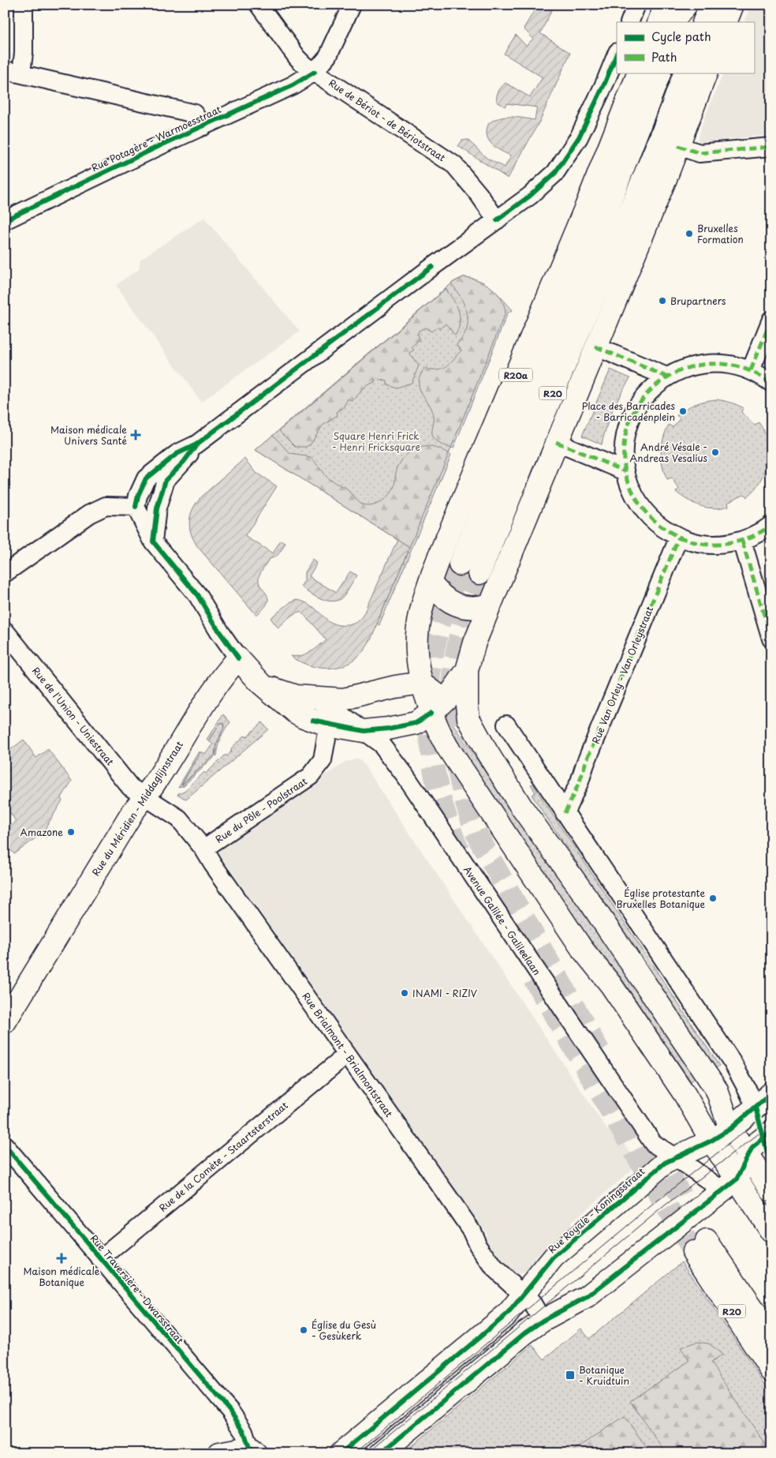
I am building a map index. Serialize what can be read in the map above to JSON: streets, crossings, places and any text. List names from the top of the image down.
{
  "streets": {
    "main road": [
      "R20a",
      "R20",
      "Rue du Méridien - Middaglijnstraat",
      "Rue Royale - Koningsstraat"
    ],
    "street": [
      "Rue de Bériot - de Bériotstraat",
      "Rue Potagère - Warmoesstraat",
      "Rue Van Orley - Van Orleystraat",
      "Rue de l'Union - Uniestraat",
      "Rue du Pôle - Poolstraat",
      "Avenue Galilée - Galileelaan",
      "Rue Brialmont - Brialmontstraat",
      "Rue de la Comète - Staartsterstraat",
      "Rue Traversière - Dwarsstraat"
    ]
  },
  "crossings": [
    ["Rue de Bériot - de Bériotstraat", "Rue Potagère - Warmoesstraat"],
    ["Rue de l'Union - Uniestraat", "Rue du Méridien - Middaglijnstraat"],
    ["Rue de l'Union - Uniestraat", "Rue Brialmont - Brialmontstraat"],
    ["Rue du Méridien - Middaglijnstraat", "Rue Brialmont - Brialmontstraat"],
    ["Rue du Pôle - Poolstraat", "Rue Brialmont - Brialmontstraat"],
    ["Avenue Galilée - Galileelaan", "Rue Royale - Koningsstraat"],
    ["Rue Brialmont - Brialmontstraat", "Rue de la Comète - Staartsterstraat"],
    ["Rue Brialmont - Brialmontstraat", "Rue Royale - Koningsstraat"],
    ["Rue de la Comète - Staartsterstraat", "Rue Traversière - Dwarsstraat"]
  ],
  "parks": ["Square Henri Frick - Henri Fricksquare"],
  "places": {
    "other": [
      "Bruxelles Formation",
      "Brupartners",
      "Place des Barricades - Barricadenplein",
      "André Vésale - Andreas Vesalius",
      "Amazone",
      "Église protestante Bruxelles Botanique",
      "INAMI - RIZIV",
      "Église du Gesù - Gesùkerk"
    ],
    "health": ["Maison médicale Univers Santé", "Maison médicale Botanique"],
    "transit": ["Botanique - Kruidtuin"]
  },
  "legend": ["Cycle path", "Path"]
}
